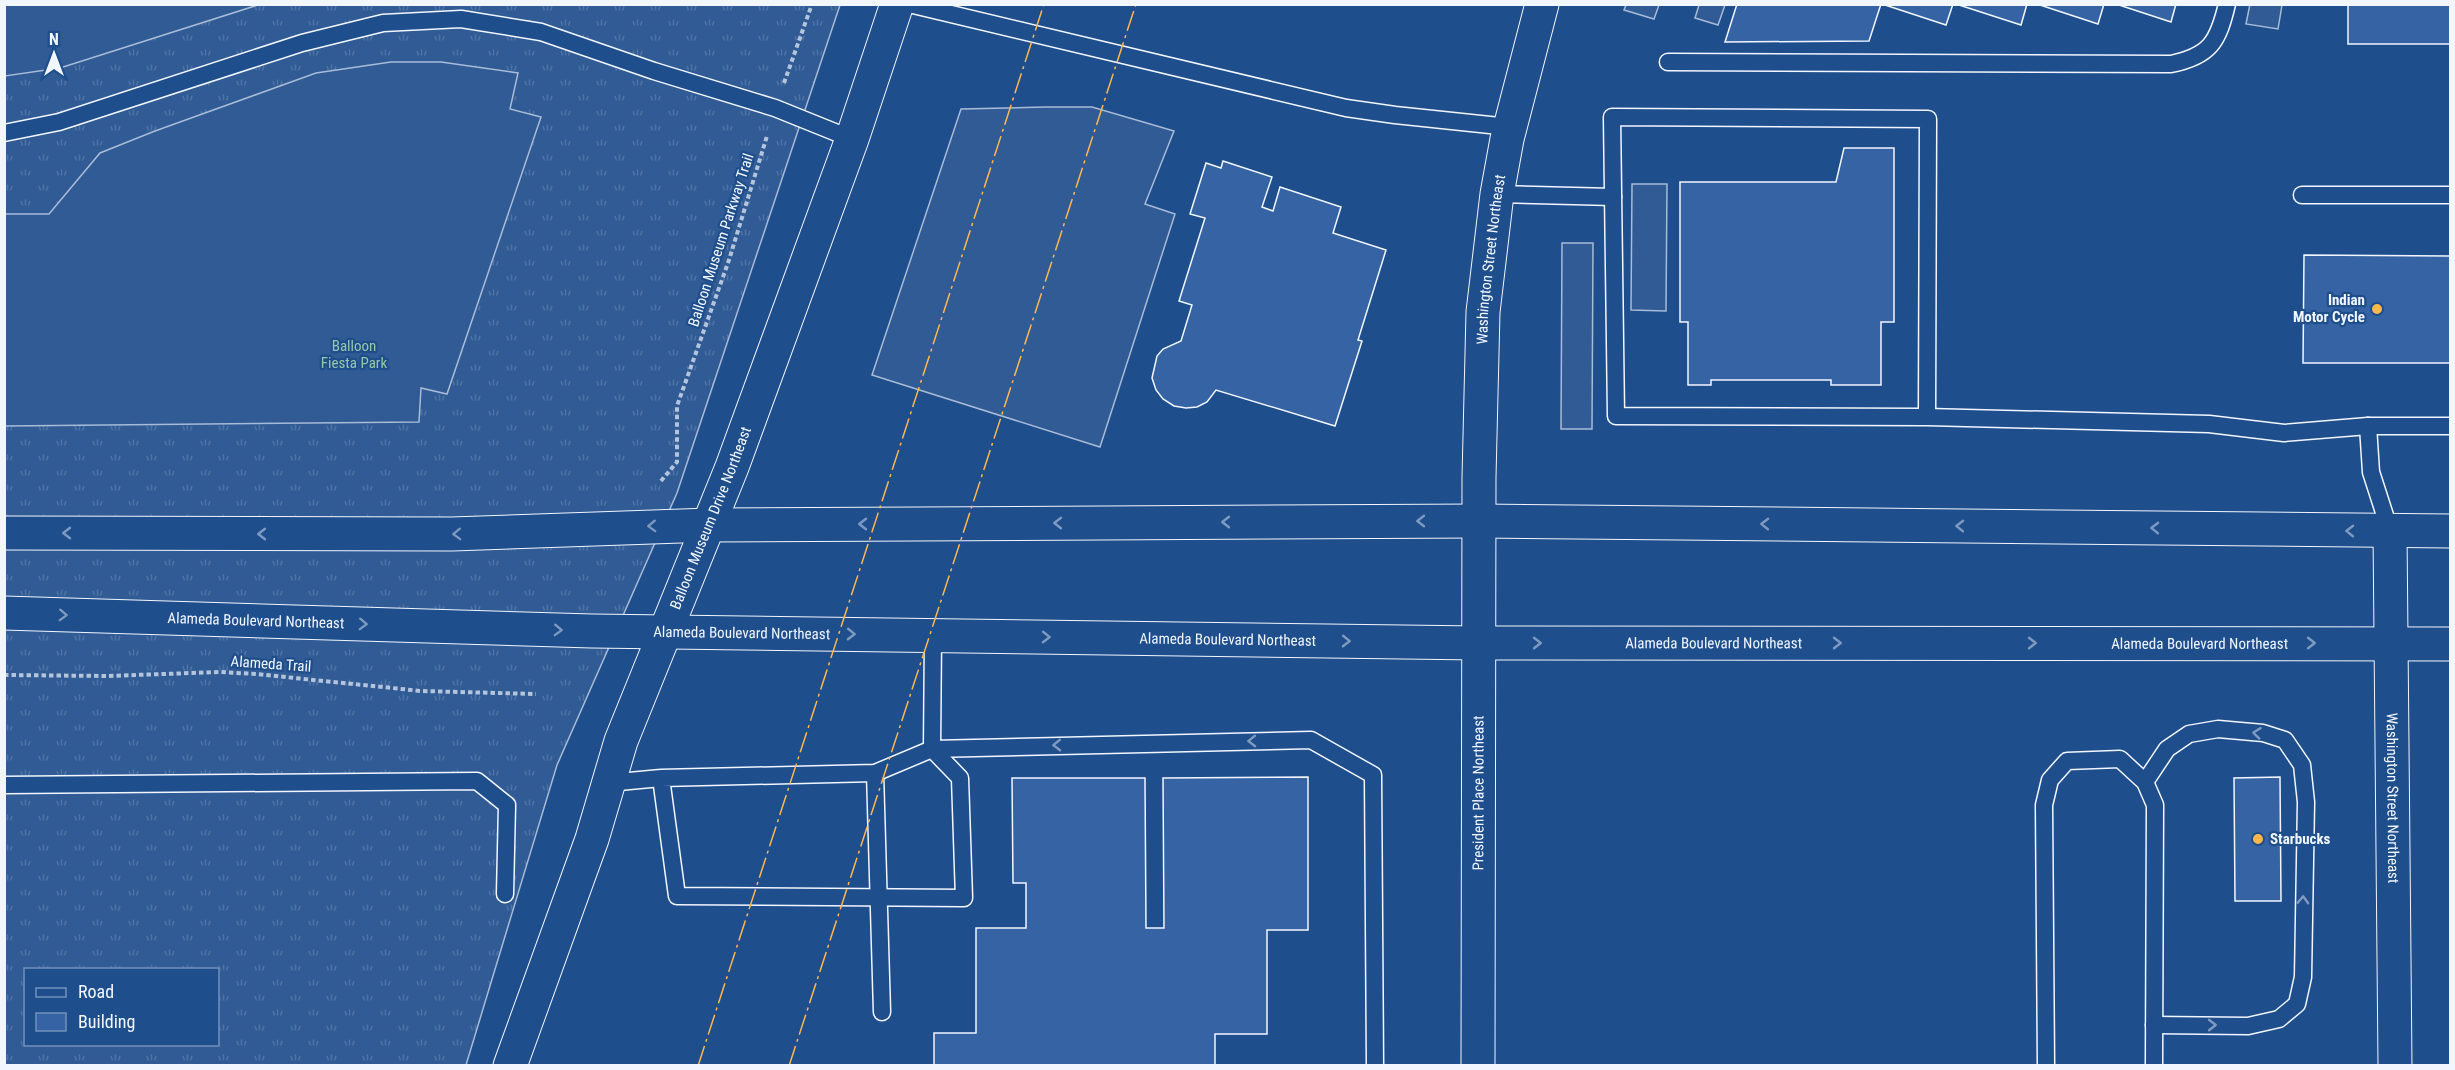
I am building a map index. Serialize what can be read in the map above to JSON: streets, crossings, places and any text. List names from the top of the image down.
{
  "streets": {
    "main road": [
      "Washington Street Northeast",
      "Balloon Museum Drive Northeast",
      "Alameda Boulevard Northeast",
      "President Place Northeast"
    ],
    "path": ["Balloon Museum Parkway Trail", "Alameda Trail"]
  },
  "crossings": [
    ["Washington Street Northeast", "Alameda Boulevard Northeast"],
    ["Washington Street Northeast", "President Place Northeast"],
    ["Balloon Museum Drive Northeast", "Alameda Boulevard Northeast"],
    ["Alameda Boulevard Northeast", "President Place Northeast"]
  ],
  "parks": ["Balloon Fiesta Park"],
  "places": ["Indian Motor Cycle", "Starbucks"],
  "legend": ["Road", "Building"],
  "north": "top"
}
